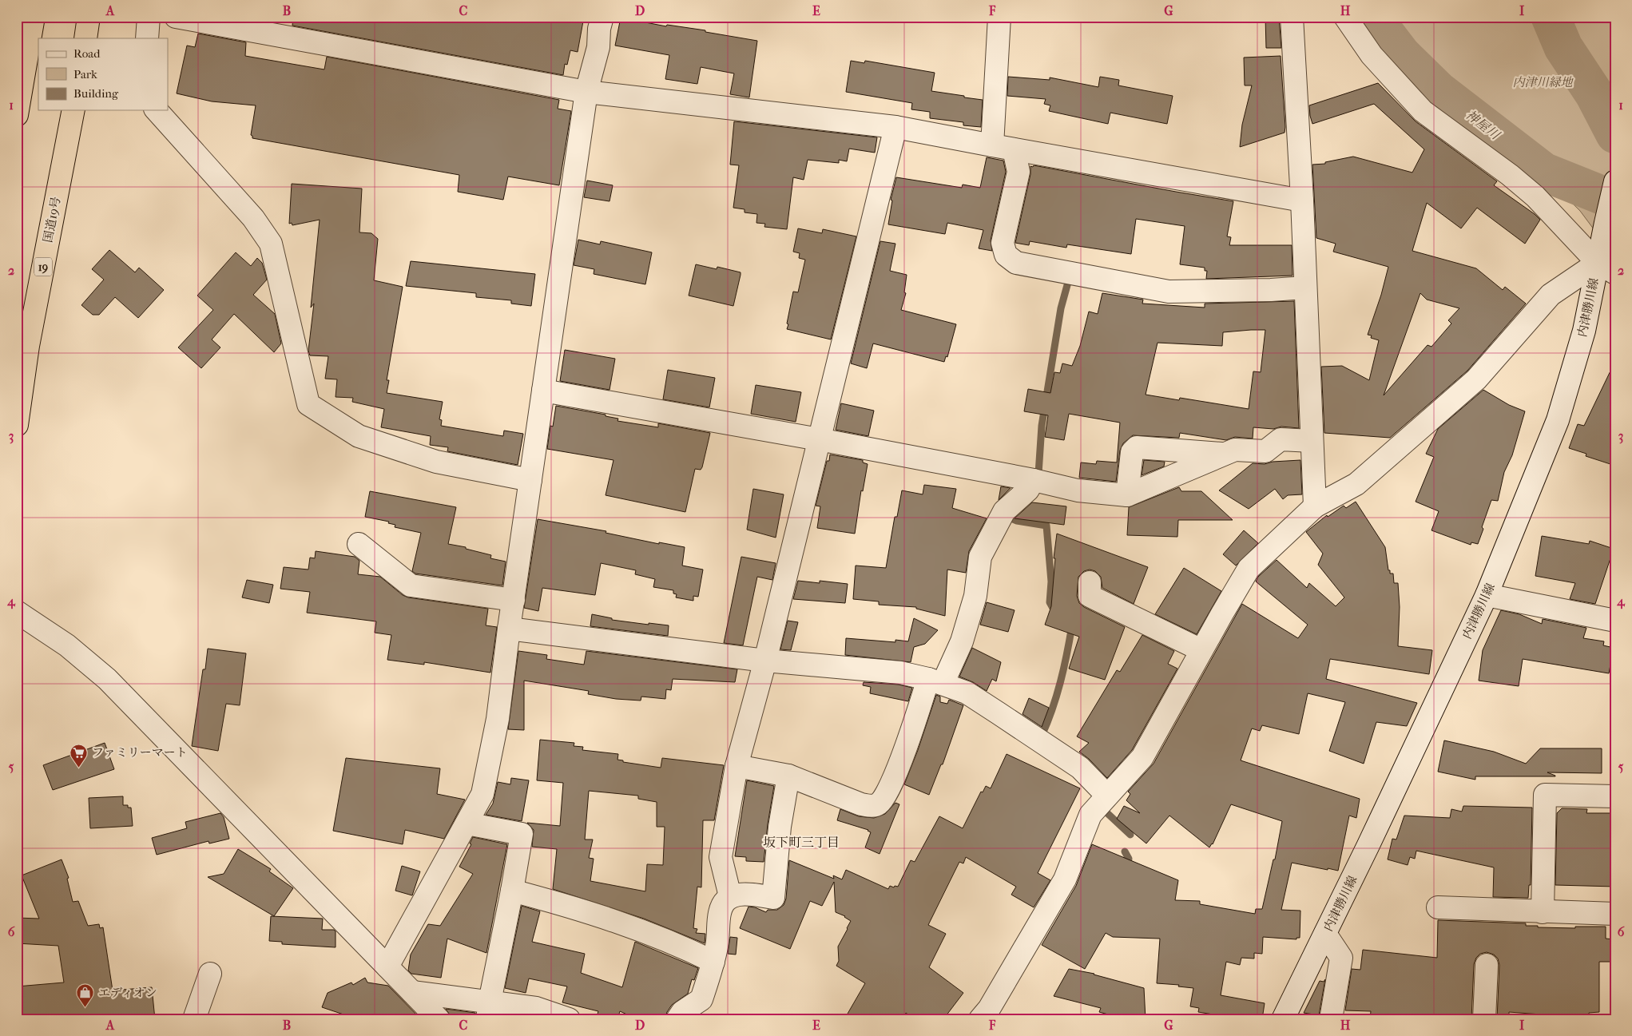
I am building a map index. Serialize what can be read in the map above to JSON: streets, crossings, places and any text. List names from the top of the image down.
{
  "streets": {
    "highway": ["国道19号", "19"],
    "street": ["内津勝川線"]
  },
  "districts": ["坂下町三丁目"],
  "water": ["神屋川"],
  "parks": ["内津川緑地"],
  "places": {
    "supermarket": ["ファミリーマート"],
    "shop": ["エディオン"]
  },
  "legend": ["Road", "Park", "Building"],
  "grid": {
    "columns": [
      "A",
      "B",
      "C",
      "D",
      "E",
      "F",
      "G",
      "H",
      "I"
    ],
    "rows": [
      "1",
      "2",
      "3",
      "4",
      "5",
      "6"
    ]
  }
}
